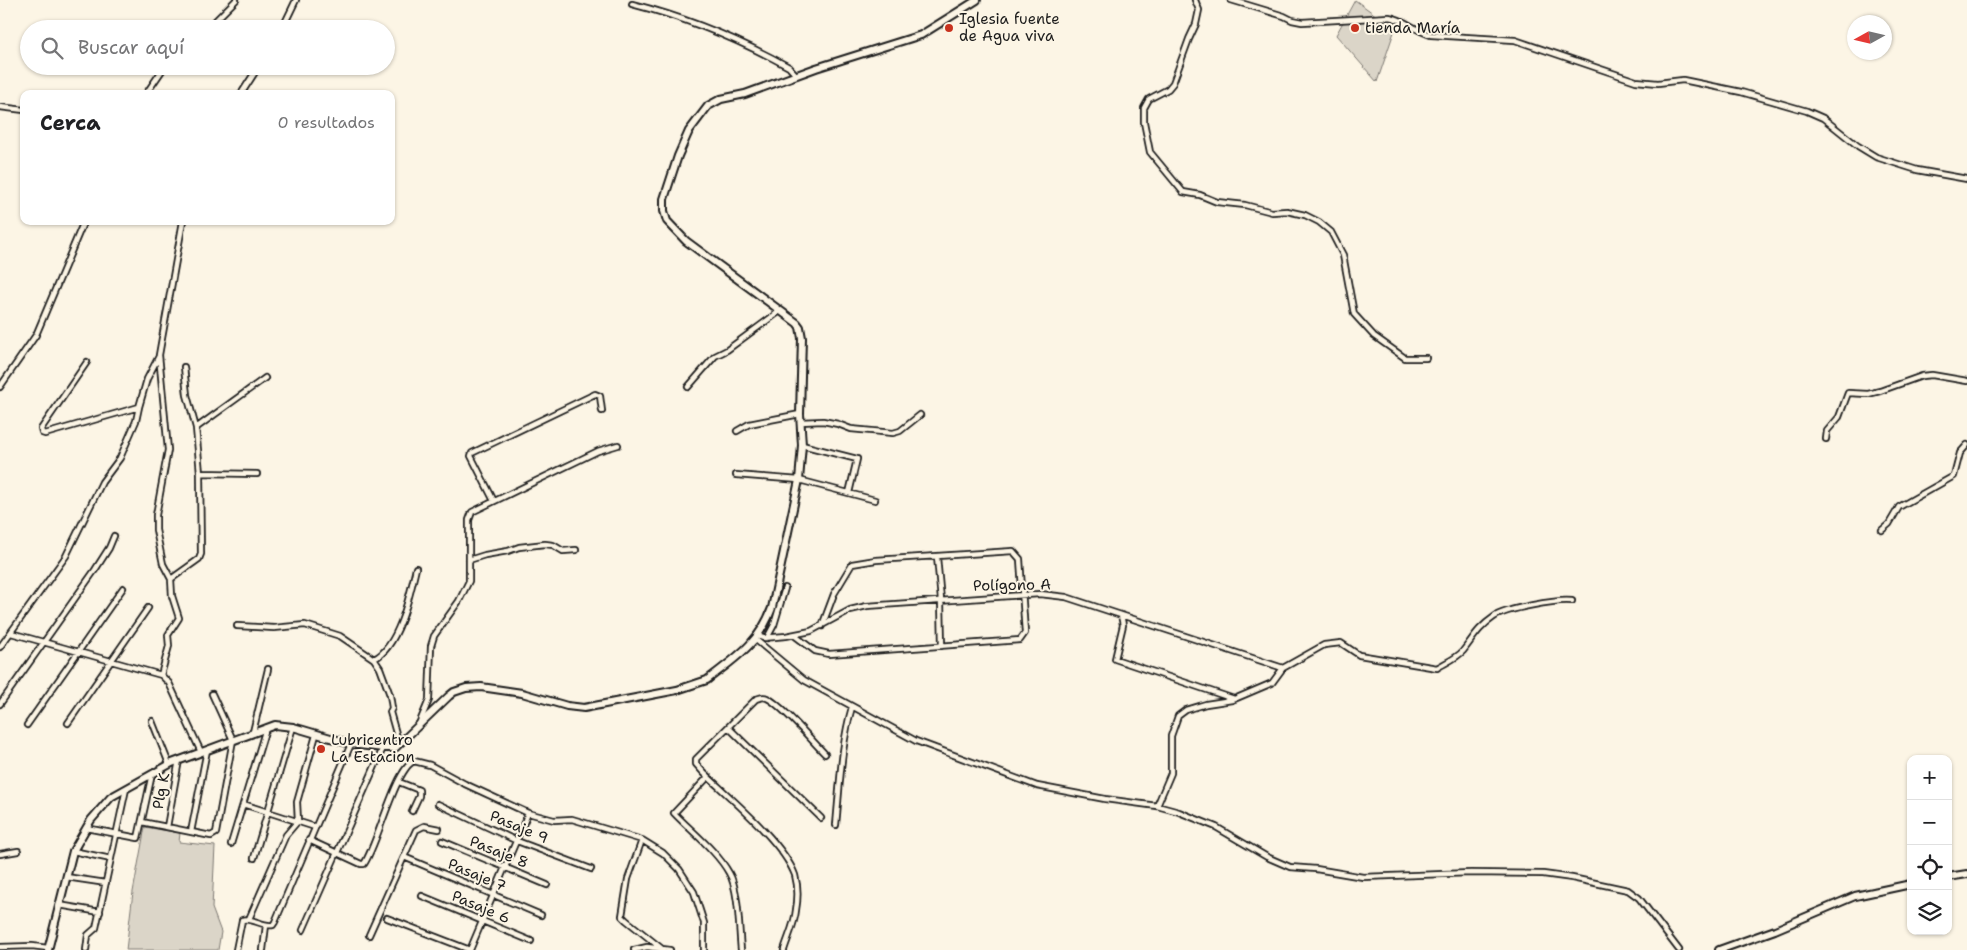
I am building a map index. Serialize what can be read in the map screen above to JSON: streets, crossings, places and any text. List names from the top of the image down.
{
  "streets": {
    "street": [
      "Polígono A",
      "Plg K",
      "Pasaje 9",
      "Pasaje 8",
      "Pasaje 7",
      "Pasaje 6"
    ]
  },
  "places": ["Iglesia fuente de Agua viva", "tienda María", "Lubricentro La Estacion"],
  "north": "left",
  "page": {
    "search": "Buscar aquí",
    "heading": ["Cerca", "0 resultados"],
    "map_buttons": ["+", "−"]
  }
}
